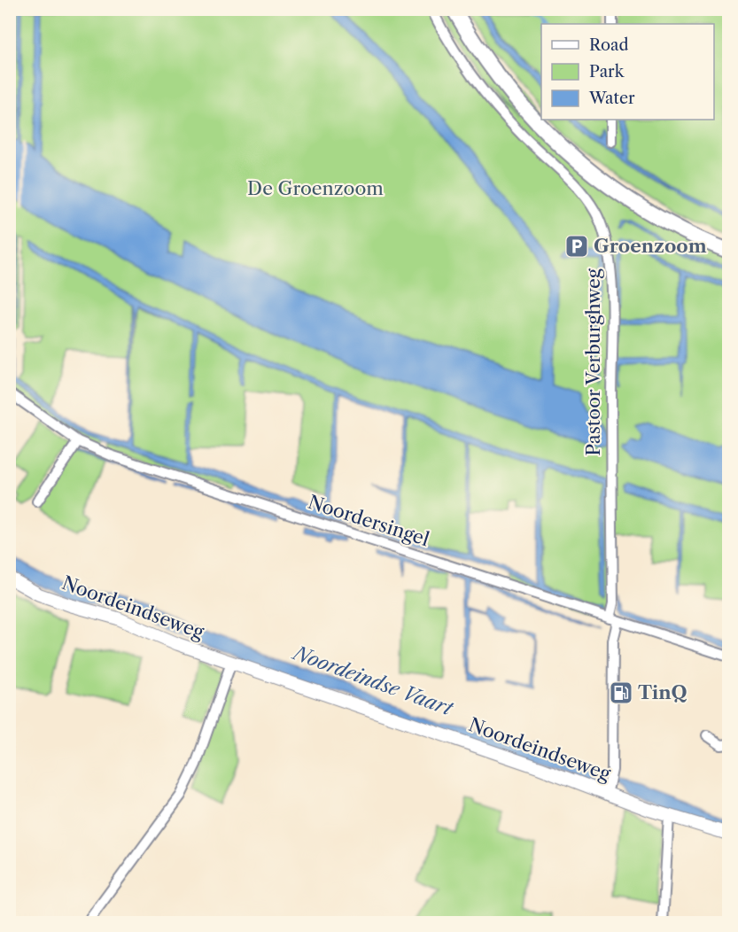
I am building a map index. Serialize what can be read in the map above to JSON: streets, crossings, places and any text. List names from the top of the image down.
{
  "streets": {
    "street": ["Pastoor Verburghweg", "Noordersingel", "Noordeindseweg"]
  },
  "crossings": [
    ["Pastoor Verburghweg", "Noordersingel"],
    ["Pastoor Verburghweg", "Noordeindseweg"]
  ],
  "water": ["Noordeindse Vaart"],
  "parks": ["De Groenzoom"],
  "places": {
    "parking": ["Groenzoom"],
    "fuel station": ["TinQ"]
  },
  "legend": ["Road", "Park", "Water"]
}
